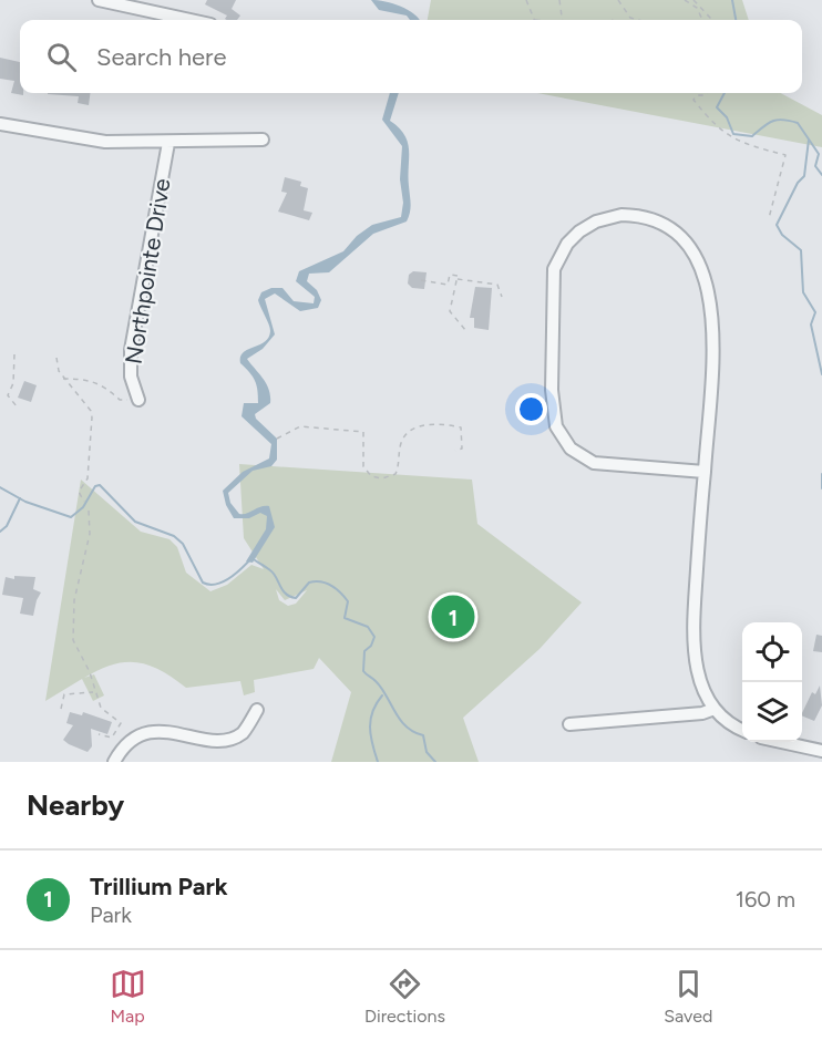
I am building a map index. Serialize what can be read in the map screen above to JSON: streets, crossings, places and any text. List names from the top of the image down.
{
  "streets": {
    "street": ["Northpointe Drive"]
  },
  "page": {
    "search": "Search here",
    "pins": "1",
    "heading": "Nearby",
    "list": [
      {
        "mark": "1",
        "name": "Trillium Park",
        "note": "Park",
        "value": "160 m"
      }
    ],
    "nav": ["Map", "Directions", "Saved"]
  }
}
